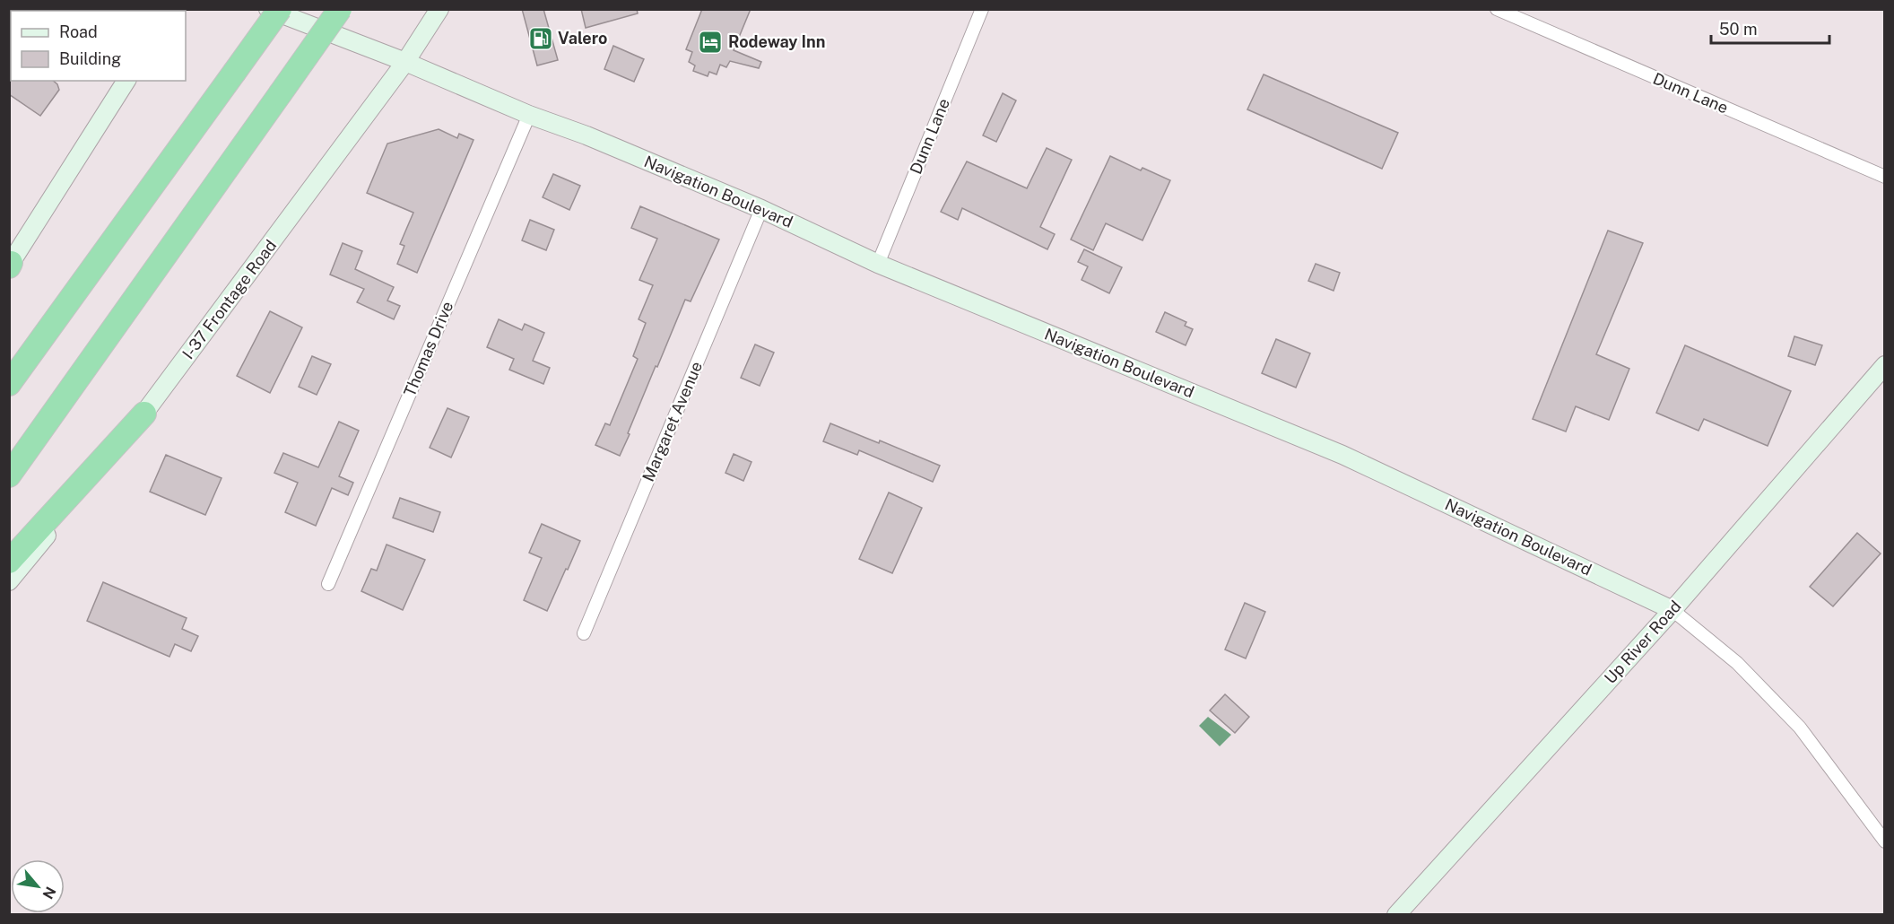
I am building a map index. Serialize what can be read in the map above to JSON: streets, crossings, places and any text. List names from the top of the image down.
{
  "streets": {
    "street": [
      "Dunn Lane",
      "Navigation Boulevard",
      "I-37 Frontage Road",
      "Thomas Drive",
      "Margaret Avenue",
      "Up River Road"
    ]
  },
  "crossings": [
    ["Dunn Lane", "Navigation Boulevard"],
    ["Navigation Boulevard", "I-37 Frontage Road"],
    ["Navigation Boulevard", "Thomas Drive"],
    ["Navigation Boulevard", "Margaret Avenue"],
    ["Navigation Boulevard", "Up River Road"]
  ],
  "places": {
    "fuel station": ["Valero"],
    "hotel": ["Rodeway Inn"]
  },
  "legend": ["Road", "Building"],
  "scale_bar": "50 m",
  "north": "bottom right"
}
